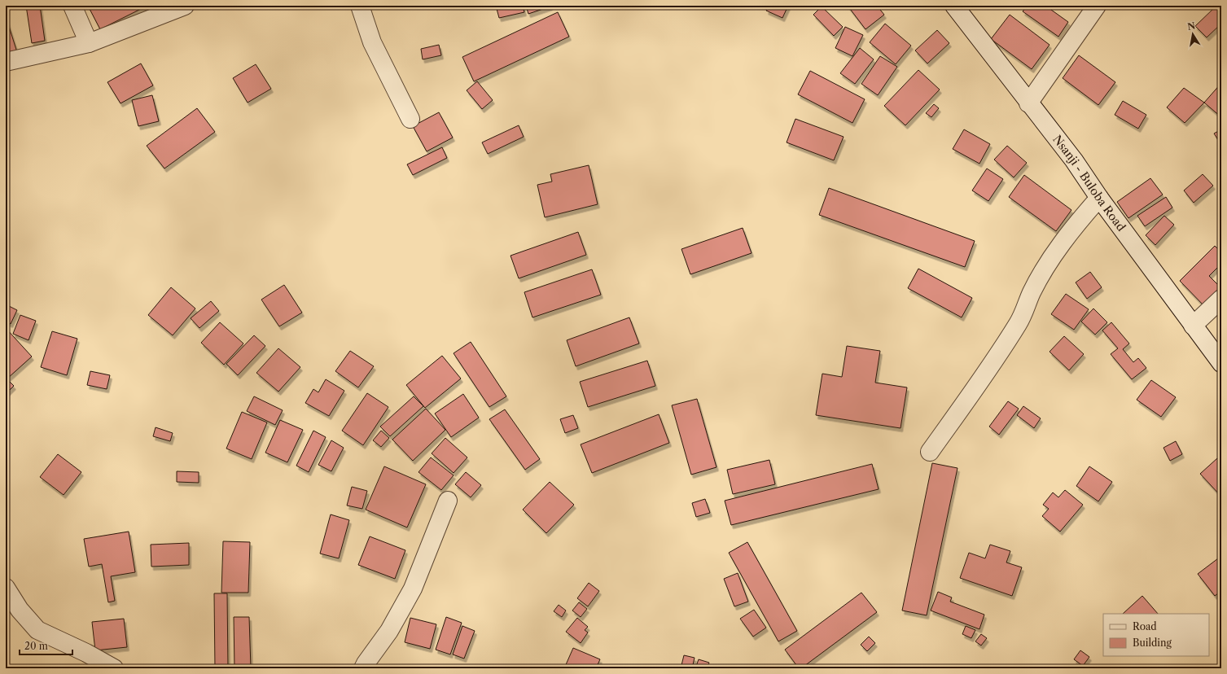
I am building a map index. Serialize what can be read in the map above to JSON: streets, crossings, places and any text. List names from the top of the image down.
{
  "streets": {
    "street": ["Nsanji - Buloba Road"]
  },
  "legend": ["Road", "Building"],
  "scale_bar": "20 m",
  "north": "top"
}
